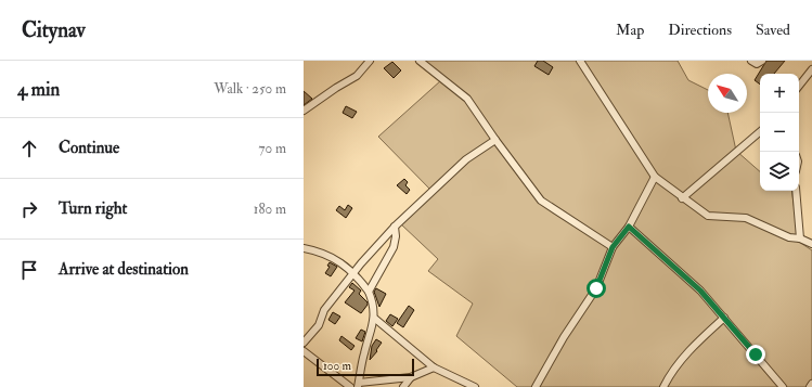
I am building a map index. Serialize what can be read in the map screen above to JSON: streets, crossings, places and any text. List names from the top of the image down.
{
  "scale_bar": "100 m",
  "north": "top left",
  "page": {
    "header": "Citynav",
    "nav": ["Map", "Directions", "Saved"],
    "heading": ["4 min", "Walk · 250 m"],
    "map_buttons": ["+", "−"],
    "list": [
      ["Continue", "70 m"],
      ["Turn right", "180 m"],
      "Arrive at destination"
    ],
    "scale": "100 m"
  }
}
